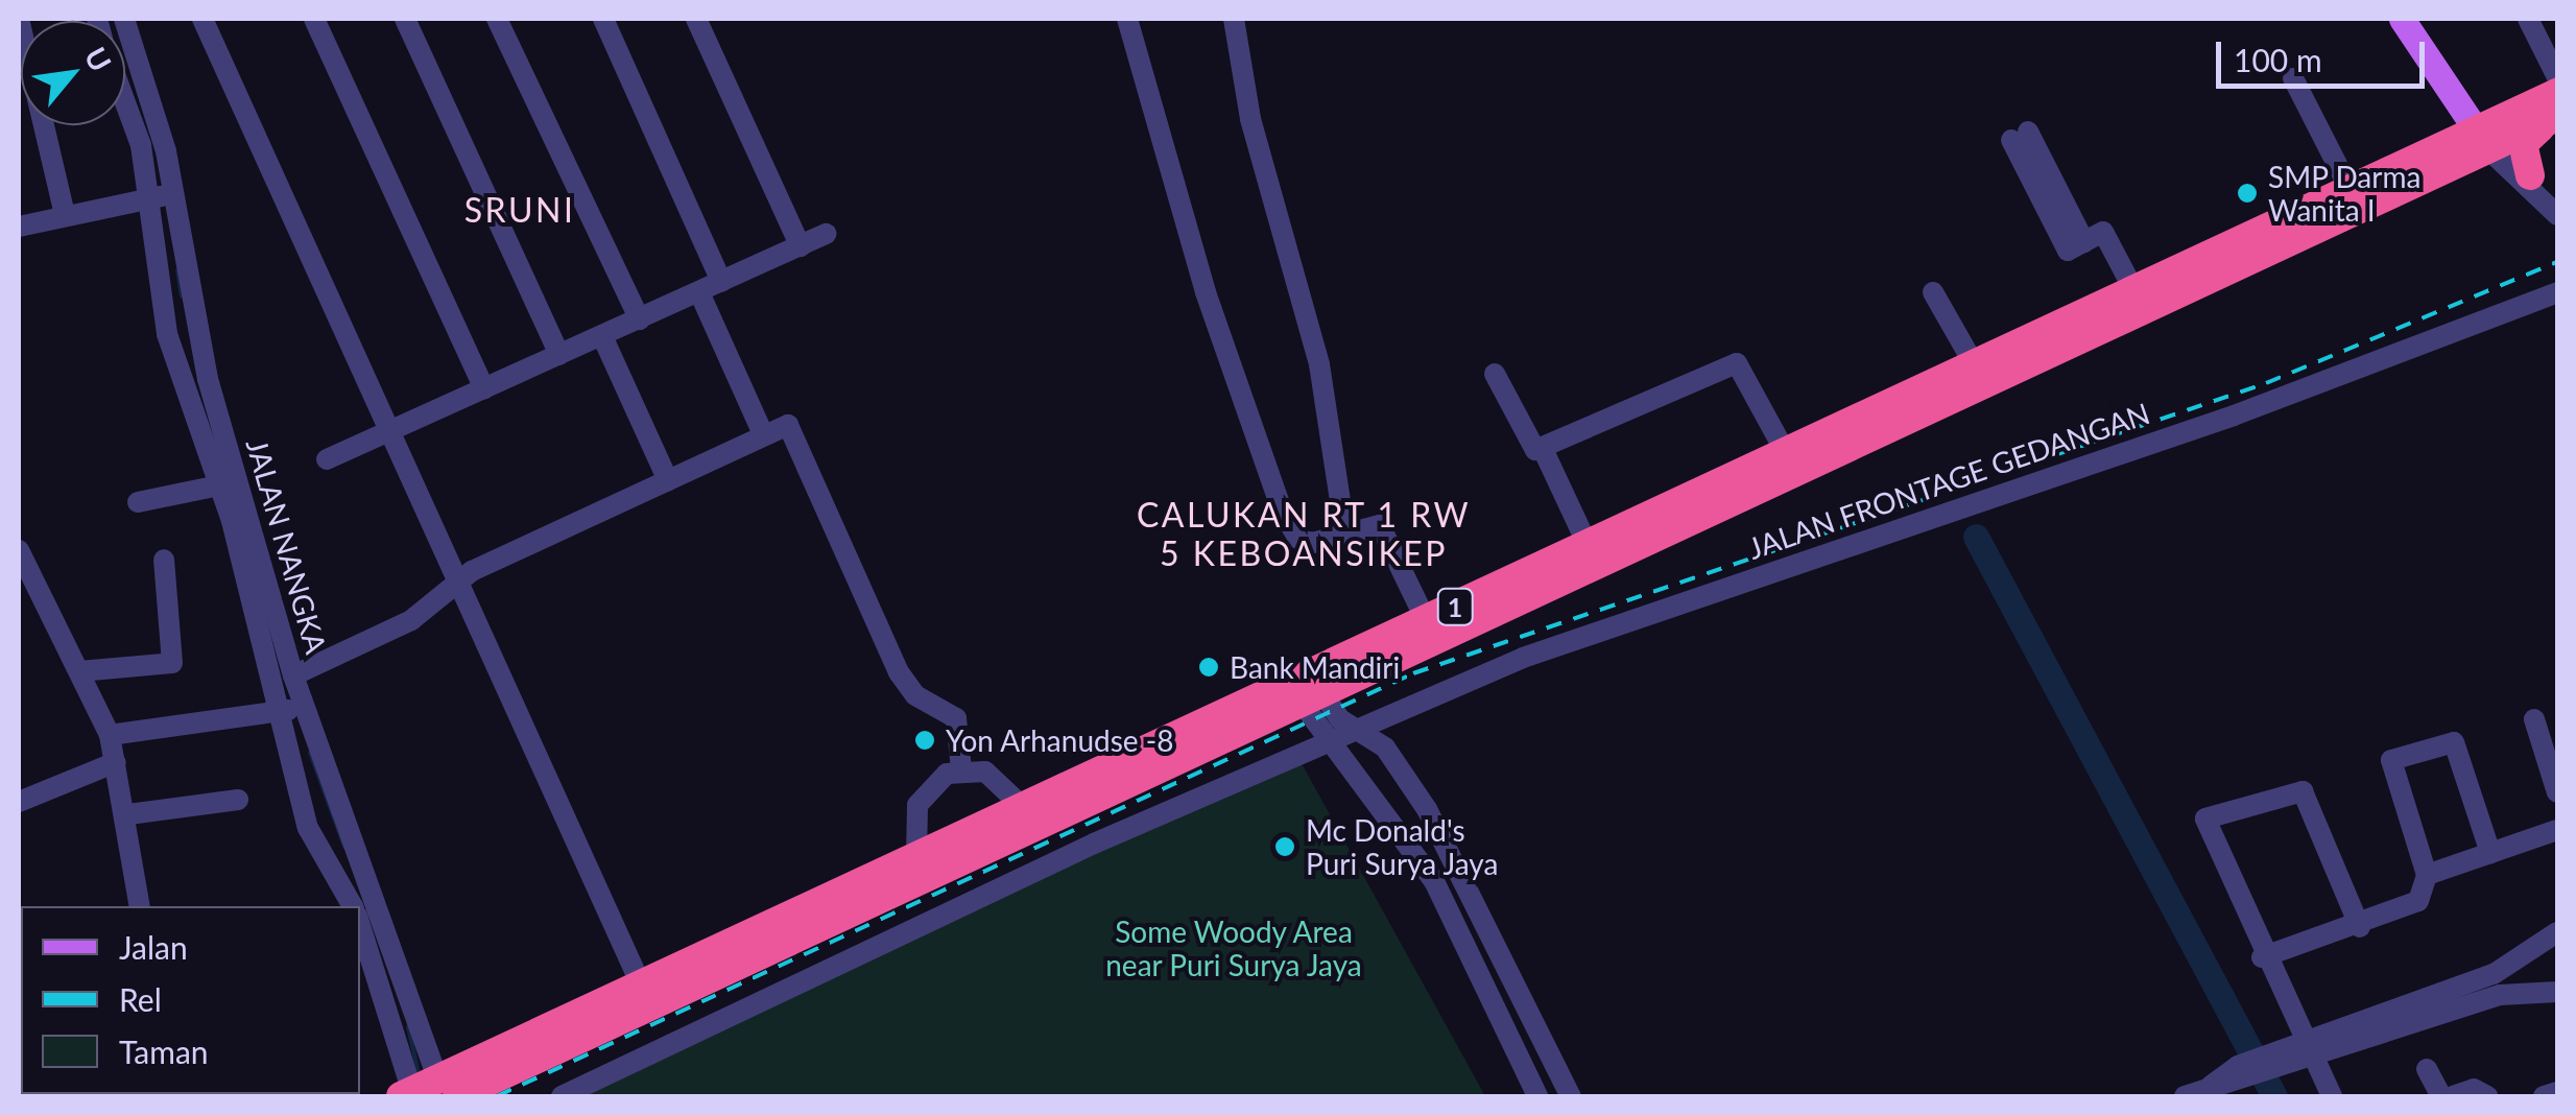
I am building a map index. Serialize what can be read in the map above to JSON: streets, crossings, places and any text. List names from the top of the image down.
{
  "streets": {
    "highway": ["1"],
    "street": ["JALAN FRONTAGE GEDANGAN", "JALAN NANGKA"]
  },
  "crossings": [
    ["JALAN NANGKA", "1"]
  ],
  "districts": ["SRUNI", "CALUKAN RT 1 RW 5 KEBOANSIKEP"],
  "parks": ["Some Woody Area near Puri Surya Jaya"],
  "places": [
    "SMP Darma Wanita I",
    "Bank Mandiri",
    "Yon Arhanudse -8",
    "Mc Donald's Puri Surya Jaya"
  ],
  "legend": ["Jalan", "Rel", "Taman"],
  "scale_bar": "100 m",
  "north": "top right"
}
